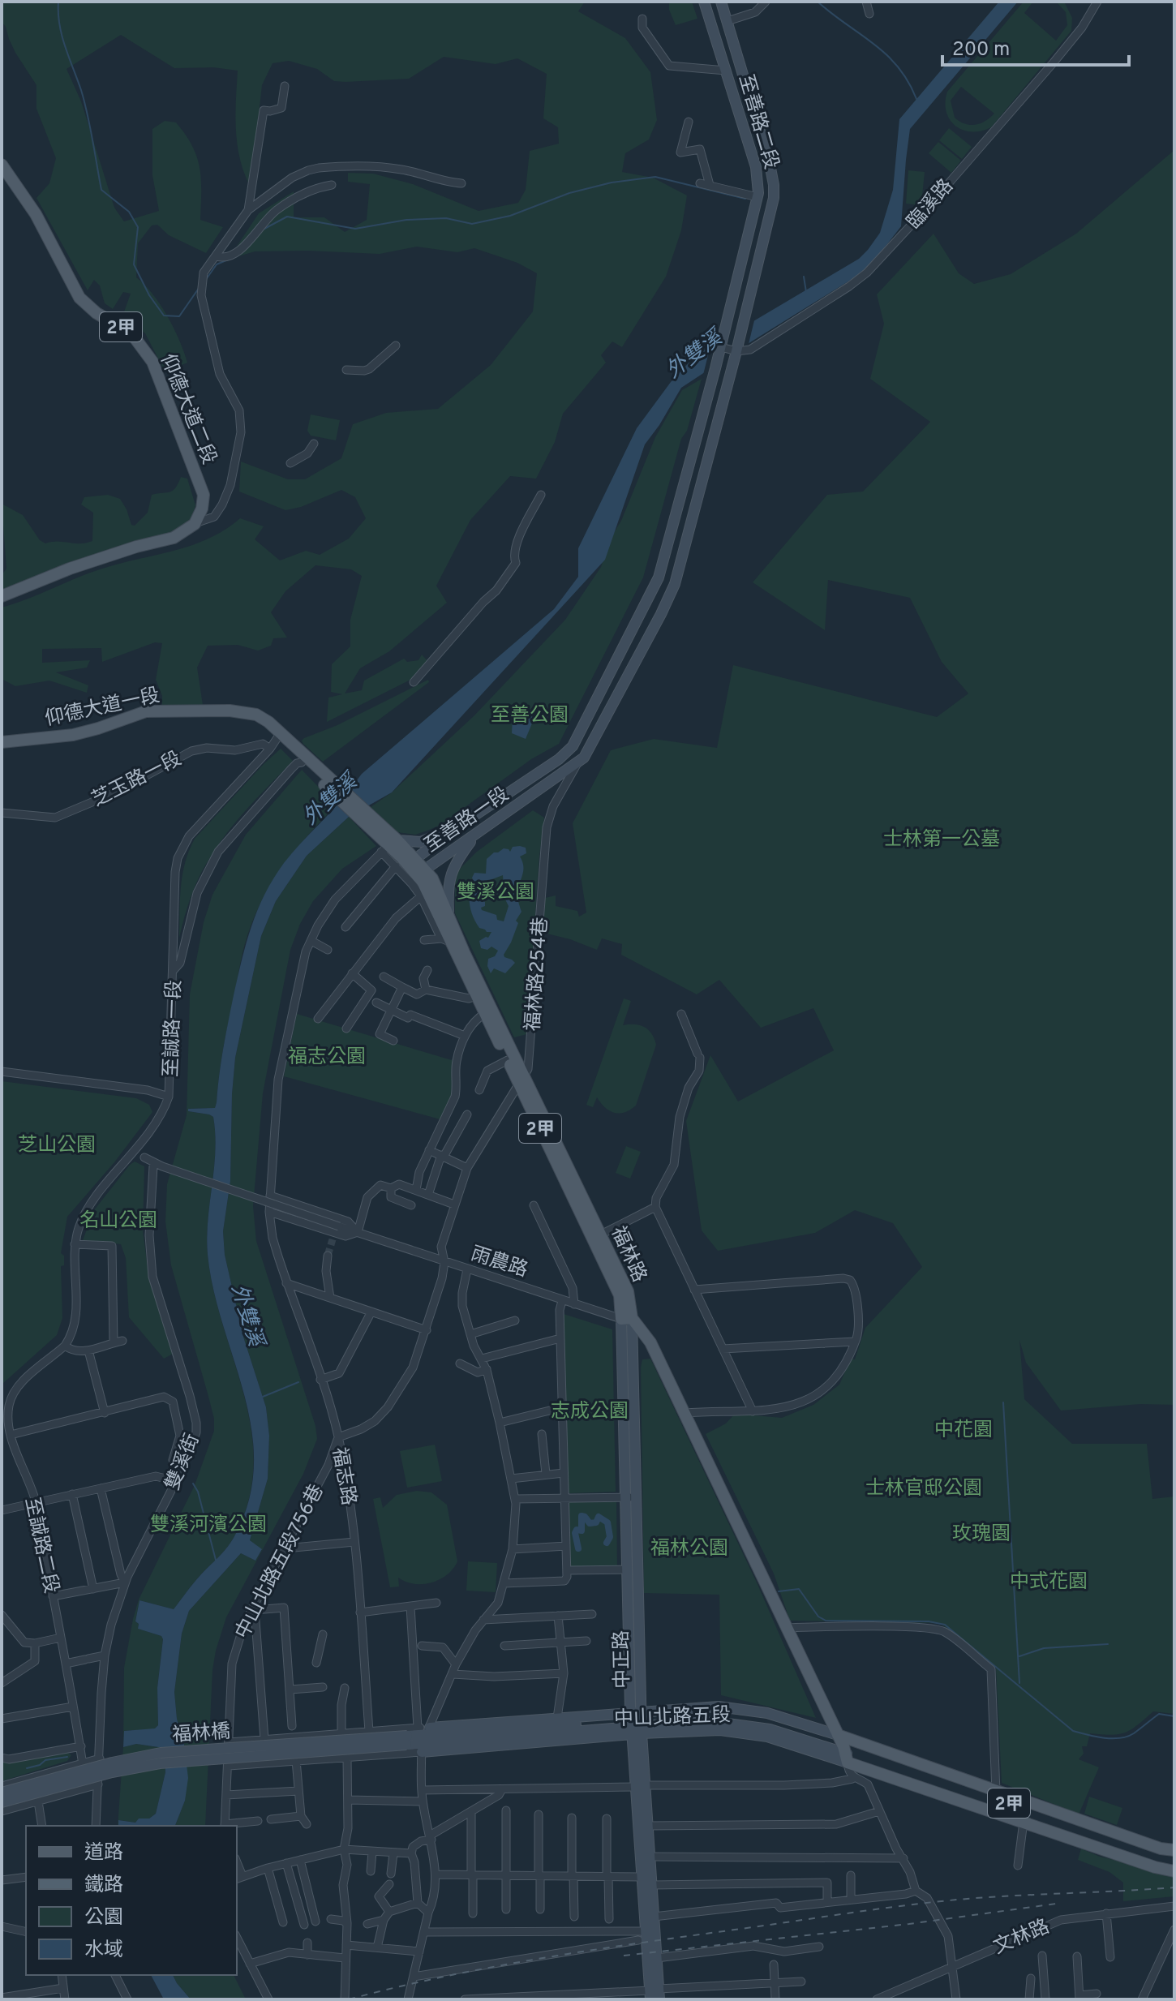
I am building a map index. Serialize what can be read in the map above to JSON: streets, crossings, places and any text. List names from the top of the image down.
{
  "streets": {
    "main road": [
      "至善路二段",
      "2甲",
      "仰德大道二段",
      "仰德大道一段",
      "至善路一段",
      "福林路",
      "中正路",
      "中山北路五段",
      "福林橋"
    ],
    "street": [
      "臨溪路",
      "芝玉路一段",
      "福林路254巷",
      "至誠路一段",
      "雨農路",
      "雙溪街",
      "福志路",
      "至誠路二段",
      "中山北路五段756巷",
      "文林路"
    ]
  },
  "crossings": [
    ["至善路二段", "臨溪路"],
    ["至善路二段", "至善路一段"],
    ["臨溪路", "至善路一段"],
    ["2甲", "仰德大道一段"],
    ["2甲", "至誠路一段"],
    ["2甲", "福林路"],
    ["仰德大道一段", "至誠路一段"],
    ["芝玉路一段", "至誠路一段"],
    ["至善路一段", "福林路254巷"],
    ["至善路一段", "福林路"],
    ["福林路254巷", "福林路"],
    ["福林路254巷", "福志路"],
    ["至誠路一段", "至誠路二段"],
    ["福林路", "雨農路"],
    ["福林路", "中正路"],
    ["福林路", "中山北路五段"],
    ["雨農路", "福志路"],
    ["雨農路", "中正路"],
    ["福志路", "中山北路五段756巷"],
    ["福志路", "中山北路五段"],
    ["中山北路五段756巷", "中山北路五段"],
    ["中正路", "中山北路五段"],
    ["中山北路五段", "福林橋"]
  ],
  "water": ["外雙溪"],
  "parks": [
    "至善公園",
    "士林第一公墓",
    "雙溪公園",
    "福志公園",
    "芝山公園",
    "名山公園",
    "志成公園",
    "中花園",
    "士林官邸公園",
    "雙溪河濱公園",
    "玫瑰園",
    "福林公園",
    "中式花園"
  ],
  "legend": [
    "道路",
    "鐵路",
    "公園",
    "水域"
  ],
  "scale_bar": "200 m"
}
